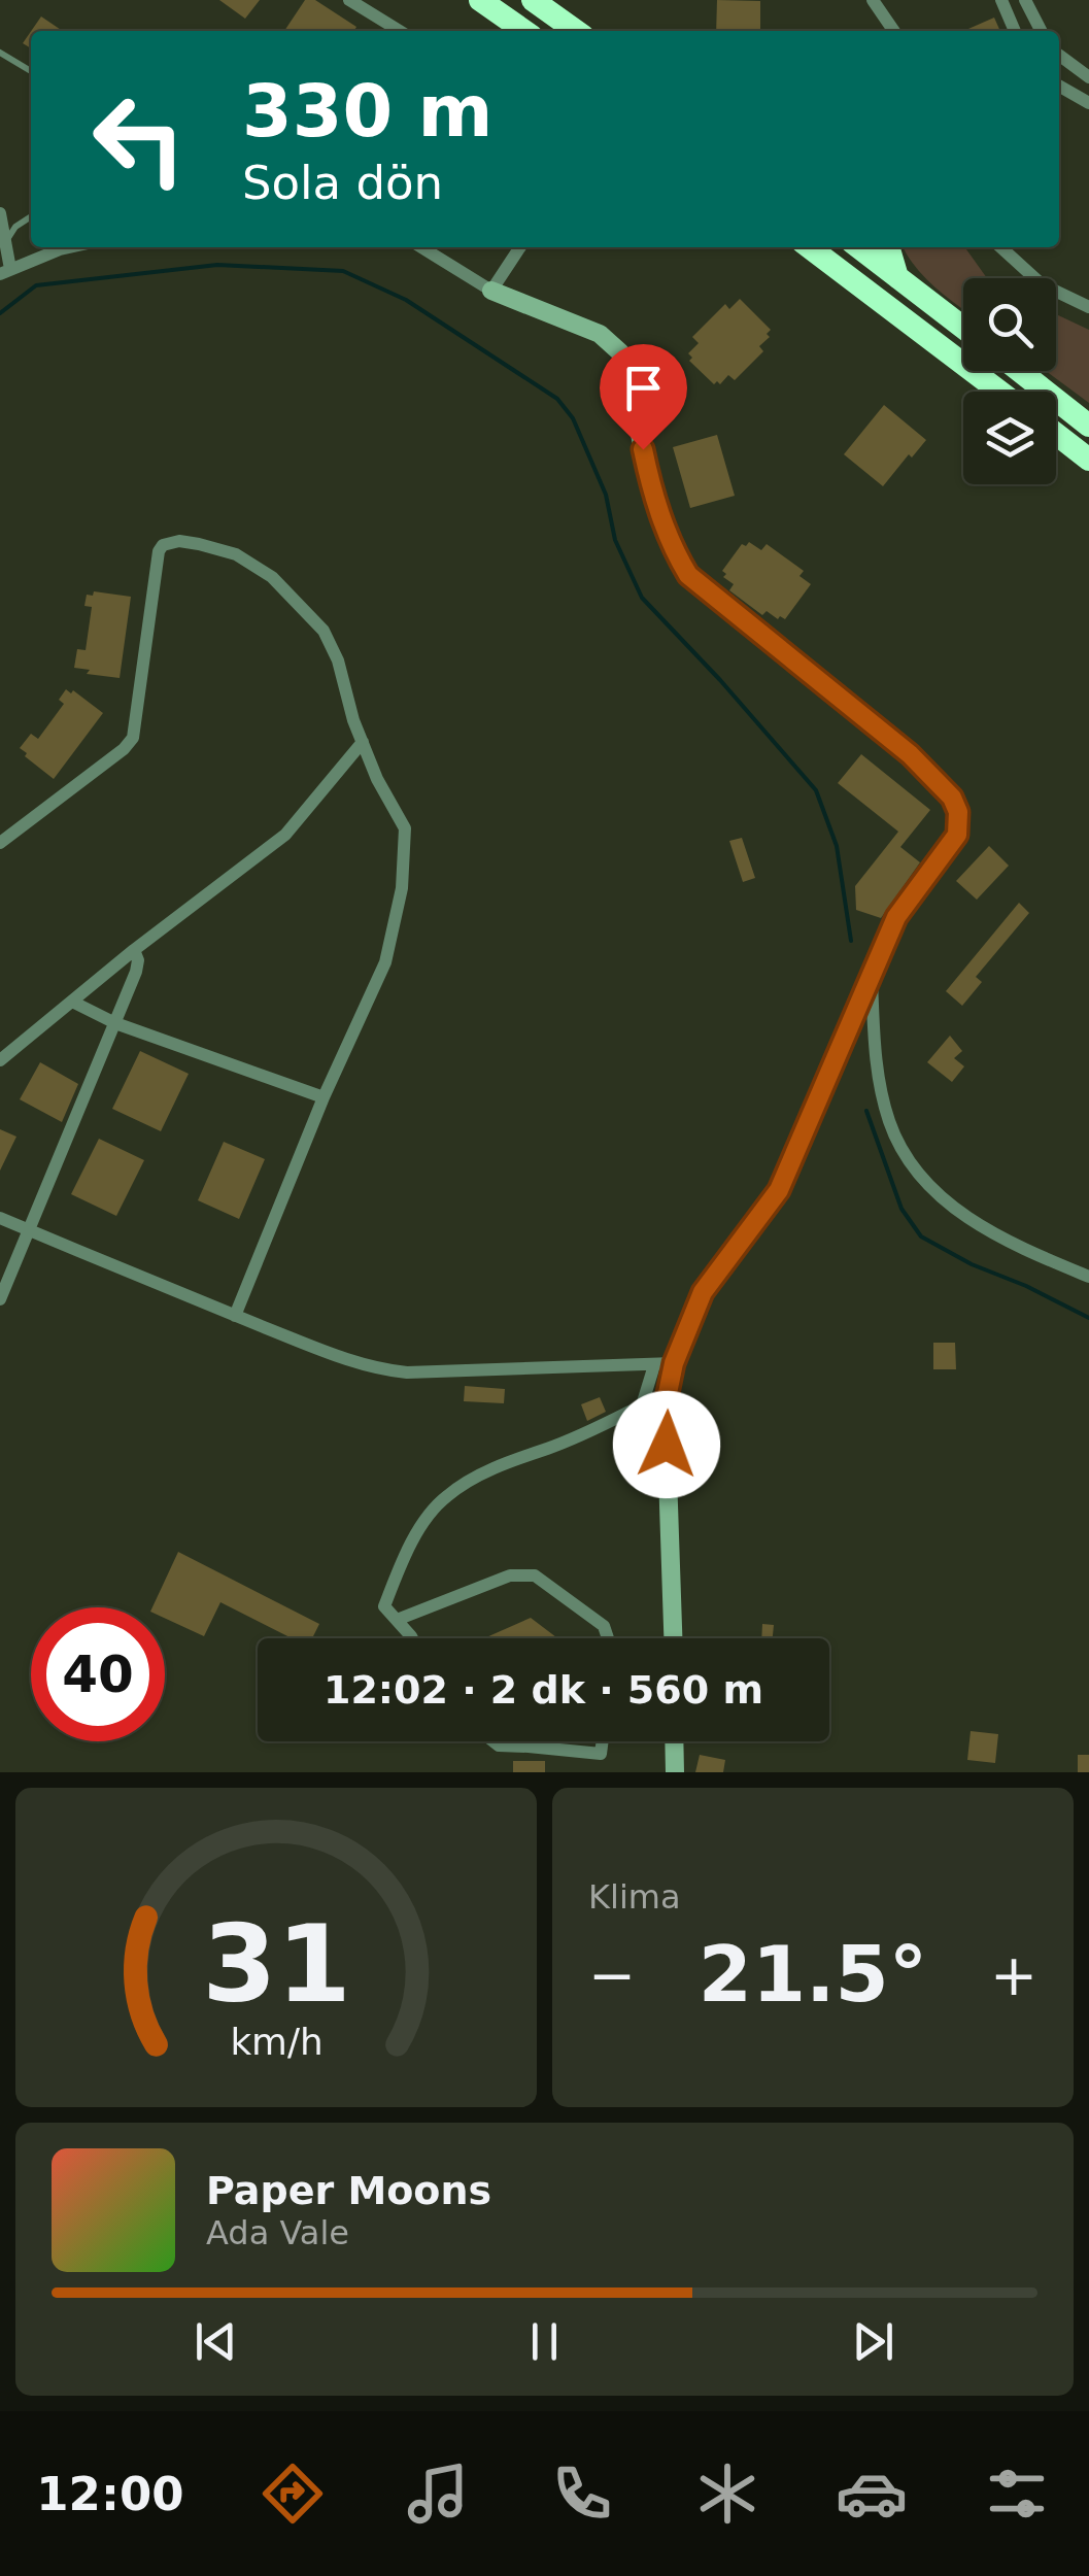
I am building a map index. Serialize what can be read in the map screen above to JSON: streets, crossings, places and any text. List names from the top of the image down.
{
  "page": {
    "turn": ["330 m", "Sola dön"],
    "limit": "40",
    "trip": "12:02 · 2 dk · 560 m",
    "tile": "Klima",
    "heat": ["−", "21.5°", "+"],
    "song": ["Paper Moons", "Ada Vale"],
    "tabs": "12:00",
    "gauge": ["31", "km/h"]
  }
}
